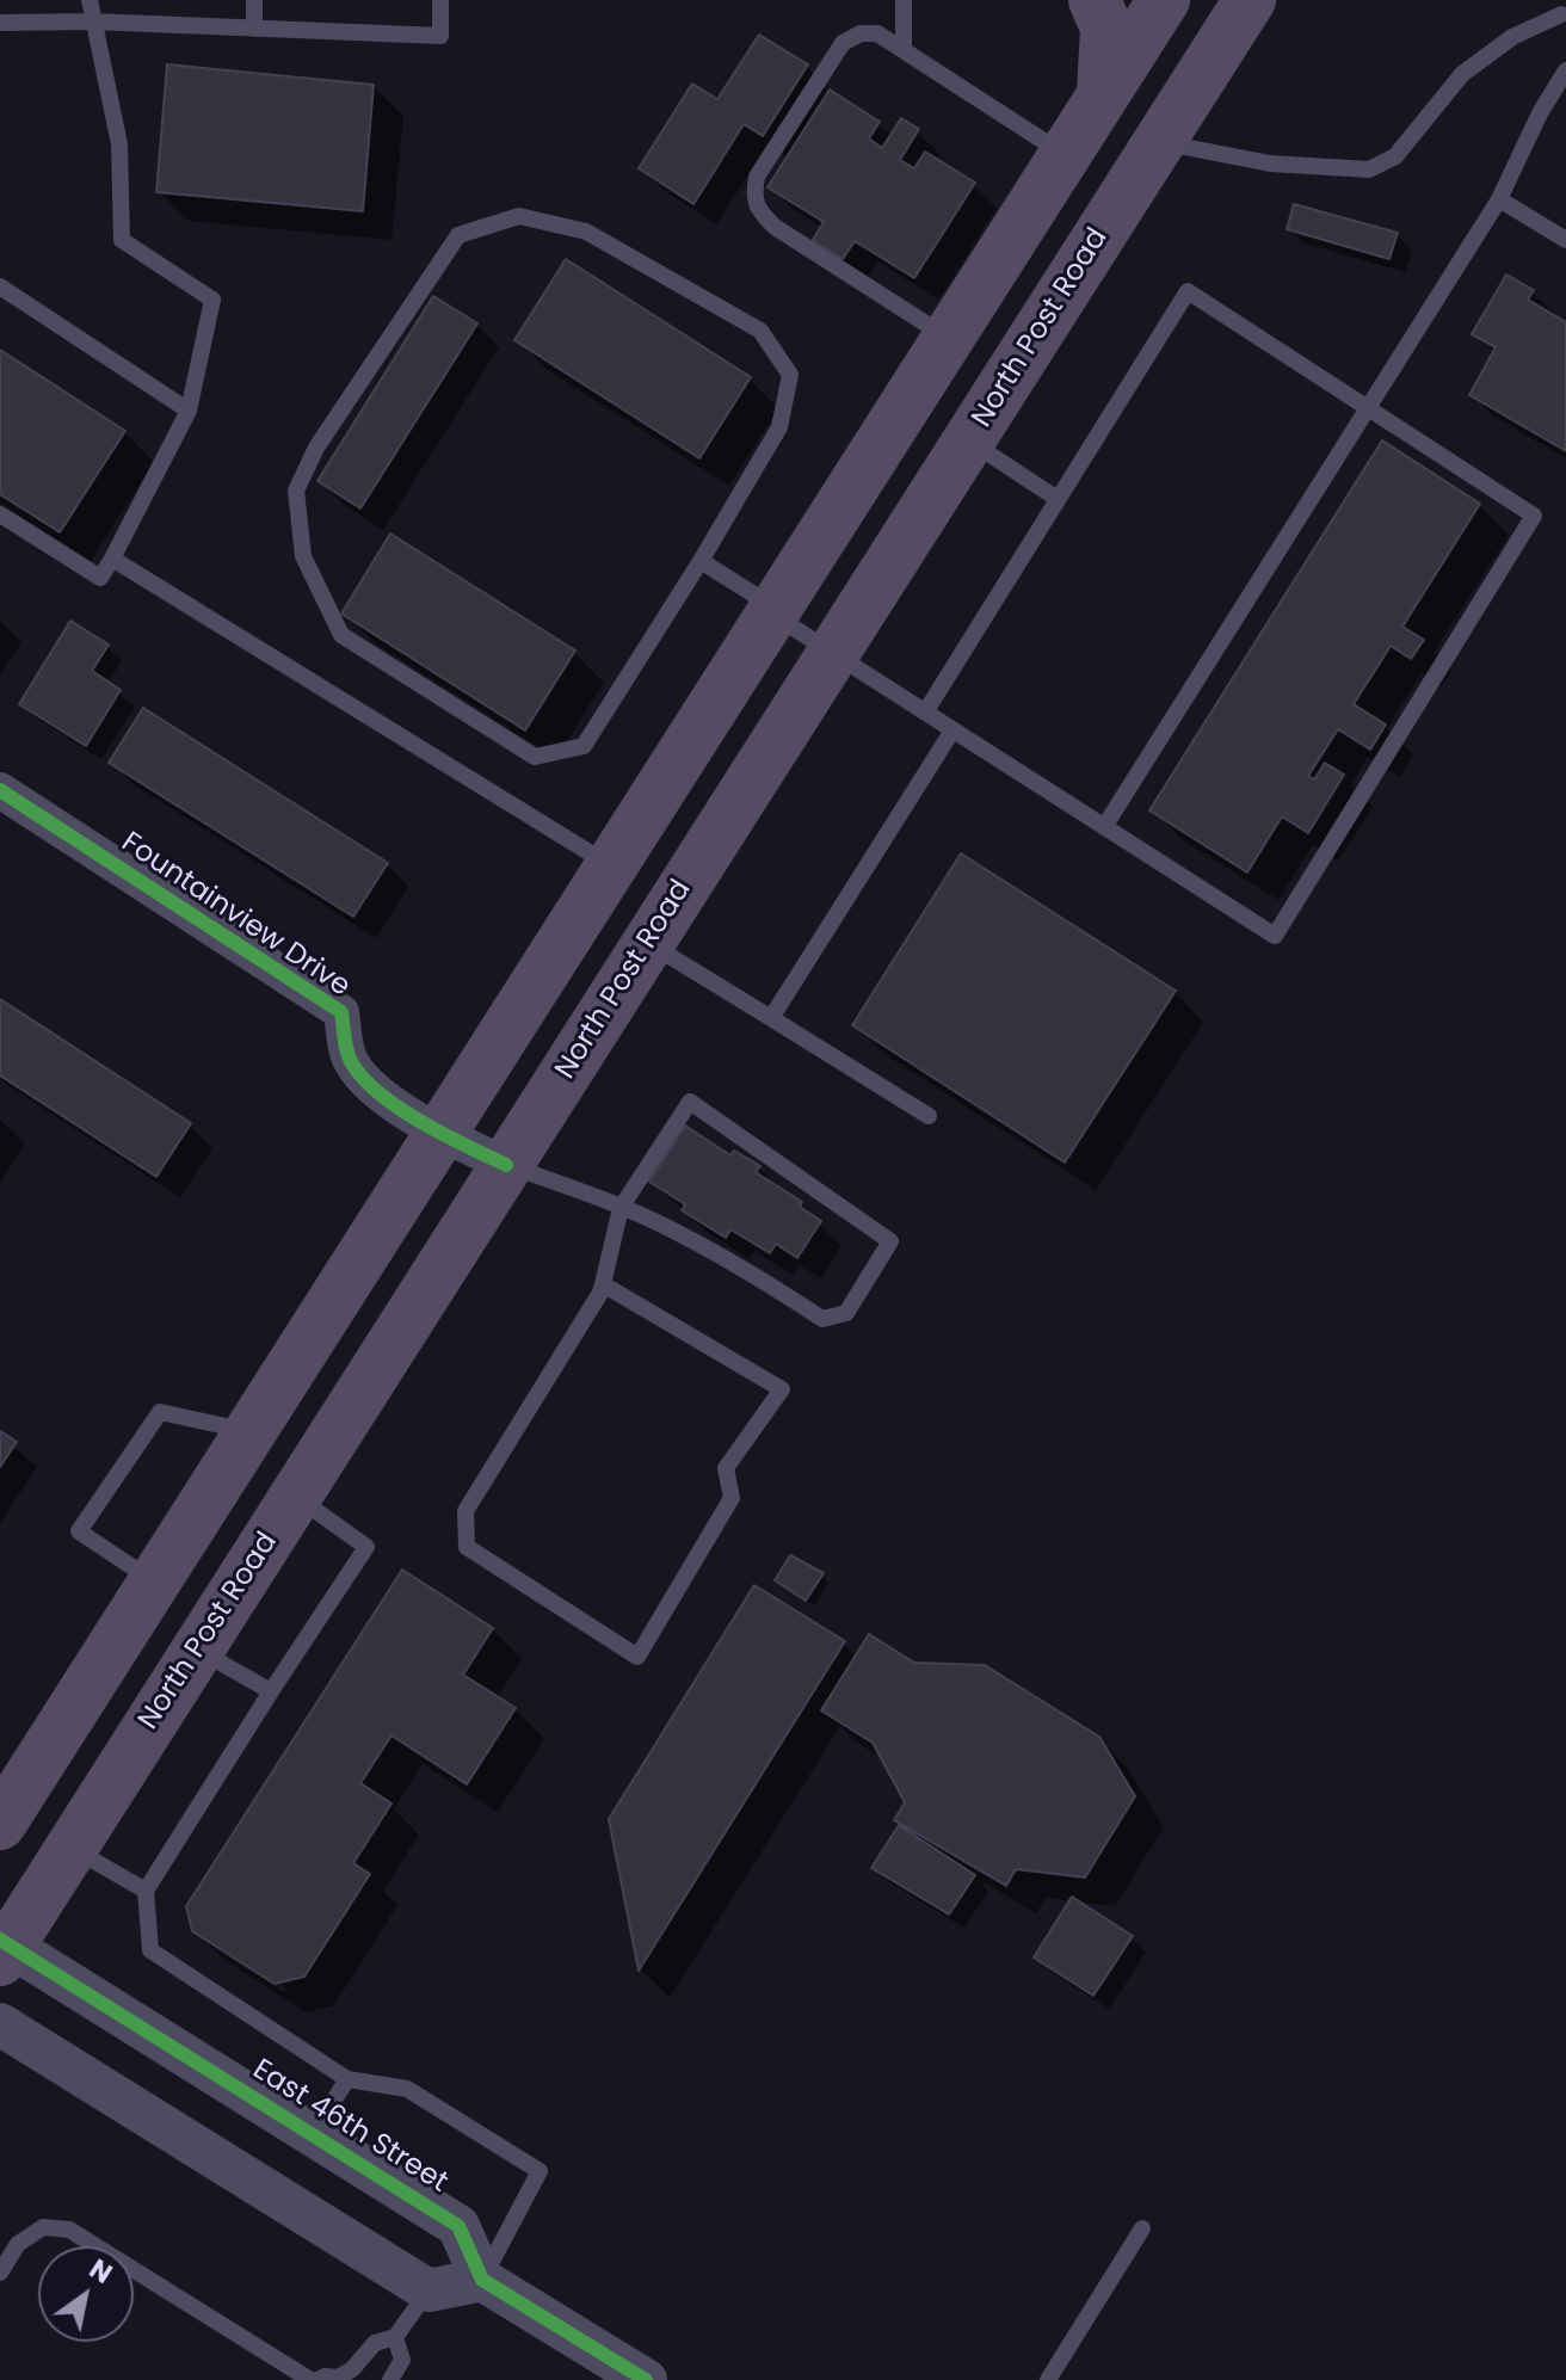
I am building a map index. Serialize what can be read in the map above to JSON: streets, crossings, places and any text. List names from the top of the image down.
{
  "streets": {
    "main road": ["North Post Road"],
    "street": ["Fountainview Drive", "East 46th Street"]
  },
  "crossings": [
    ["North Post Road", "Fountainview Drive"],
    ["North Post Road", "East 46th Street"]
  ],
  "north": "top right"
}
